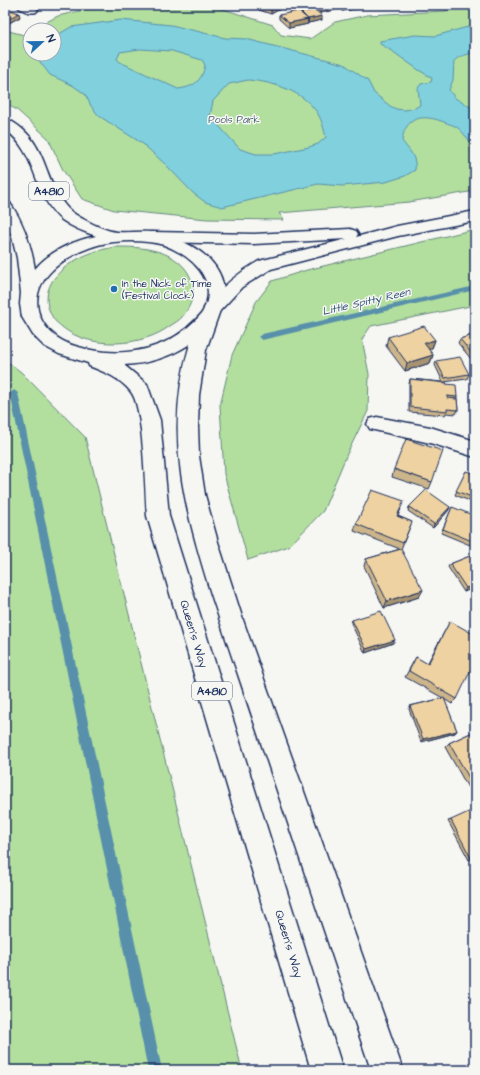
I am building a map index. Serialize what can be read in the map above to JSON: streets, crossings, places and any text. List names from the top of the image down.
{
  "streets": {
    "main road": ["A4810", "Queen's Way"]
  },
  "water": ["Little Spitty Reen"],
  "parks": ["Pools Park"],
  "places": ["In the Nick of Time (Festival Clock)"],
  "north": "right"
}
